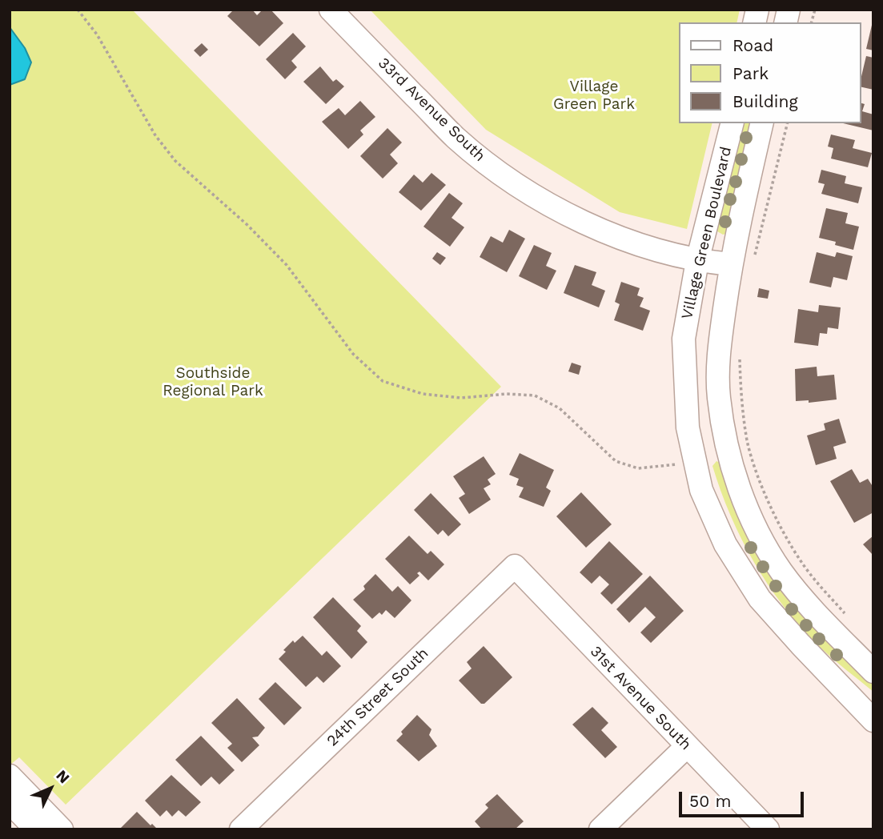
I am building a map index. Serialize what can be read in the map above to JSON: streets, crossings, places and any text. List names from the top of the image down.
{
  "streets": {
    "street": [
      "33rd Avenue South",
      "Village Green Boulevard",
      "24th Street South",
      "31st Avenue South"
    ]
  },
  "crossings": [
    ["33rd Avenue South", "Village Green Boulevard"],
    ["24th Street South", "31st Avenue South"]
  ],
  "parks": ["Village Green Park", "Southside Regional Park"],
  "legend": ["Road", "Park", "Building"],
  "scale_bar": "50 m",
  "north": "top right"
}
